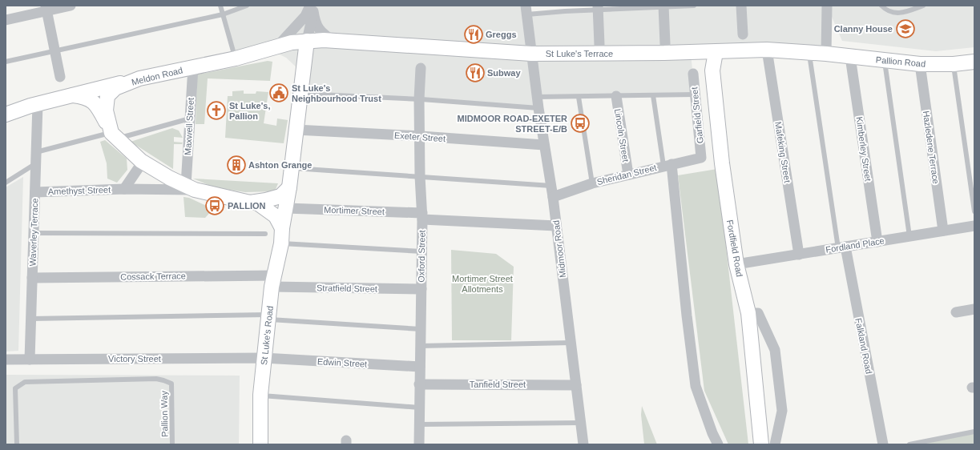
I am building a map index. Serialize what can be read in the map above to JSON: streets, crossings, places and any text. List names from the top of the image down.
{
  "streets": {
    "street": [
      "St Luke's Terrace",
      "Pallion Road",
      "Meldon Road",
      "Garfield Street",
      "Maxwell Street",
      "Lincoln Street",
      "Exeter Street",
      "Hazledene Terrace",
      "Kimberley Street",
      "Mafeking Street",
      "Sheridan Street",
      "Amethyst Street",
      "Mortimer Street",
      "Waverley Terrace",
      "Fordland Place",
      "Fordfield Road",
      "Midmoor Road",
      "Oxford Street",
      "Cossack Terrace",
      "Stratfield Street",
      "St Luke's Road",
      "Falkland Road",
      "Victory Street",
      "Edwin Street",
      "Tanfield Street"
    ],
    "lane": ["Pallion Way"]
  },
  "crossings": [
    ["St Luke's Terrace", "Pallion Road"],
    ["St Luke's Terrace", "Meldon Road"],
    ["St Luke's Terrace", "Mafeking Street"],
    ["St Luke's Terrace", "Fordfield Road"],
    ["St Luke's Terrace", "Midmoor Road"],
    ["Pallion Road", "Hazledene Terrace"],
    ["Pallion Road", "Kimberley Street"],
    ["Meldon Road", "Maxwell Street"],
    ["Meldon Road", "St Luke's Road"],
    ["Garfield Street", "Sheridan Street"],
    ["Maxwell Street", "Amethyst Street"],
    ["Lincoln Street", "Sheridan Street"],
    ["Exeter Street", "Midmoor Road"],
    ["Exeter Street", "Oxford Street"],
    ["Exeter Street", "St Luke's Road"],
    ["Hazledene Terrace", "Fordland Place"],
    ["Kimberley Street", "Fordland Place"],
    ["Mafeking Street", "Fordland Place"],
    ["Sheridan Street", "Midmoor Road"],
    ["Amethyst Street", "Waverley Terrace"],
    ["Mortimer Street", "Midmoor Road"],
    ["Mortimer Street", "Oxford Street"],
    ["Mortimer Street", "St Luke's Road"],
    ["Waverley Terrace", "Cossack Terrace"],
    ["Waverley Terrace", "Victory Street"],
    ["Fordland Place", "Fordfield Road"],
    ["Fordland Place", "Falkland Road"],
    ["Midmoor Road", "Tanfield Street"],
    ["Oxford Street", "Stratfield Street"],
    ["Oxford Street", "Edwin Street"],
    ["Oxford Street", "Tanfield Street"],
    ["Cossack Terrace", "Stratfield Street"],
    ["Cossack Terrace", "St Luke's Road"],
    ["Stratfield Street", "St Luke's Road"],
    ["St Luke's Road", "Victory Street"],
    ["St Luke's Road", "Edwin Street"],
    ["Victory Street", "Edwin Street"]
  ],
  "parks": ["Mortimer Street Allotments"],
  "places": {
    "school or university": ["Clanny House"],
    "restaurant": ["Greggs", "Subway"],
    "public building": ["St Luke's Neighbourhood Trust"],
    "church": ["St Luke's, Pallion"],
    "bus stop": ["MIDMOOR ROAD-EXETER STREET-E/B", "PALLION"],
    "building": ["Ashton Grange"]
  }
}
